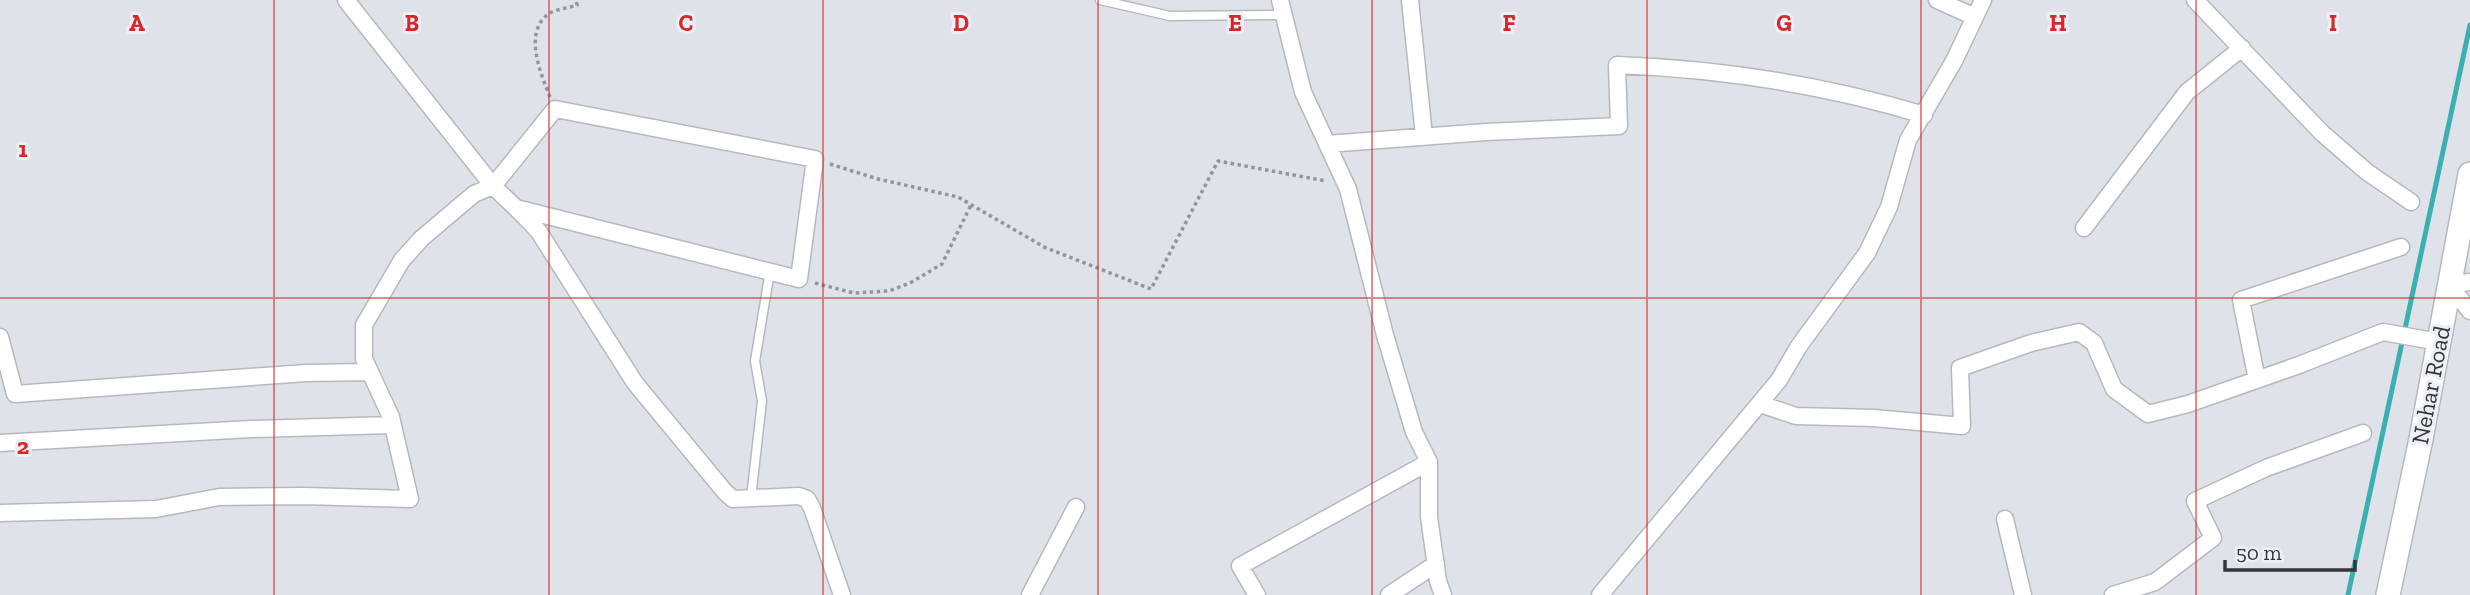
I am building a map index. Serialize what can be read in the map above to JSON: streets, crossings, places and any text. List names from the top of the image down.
{
  "streets": {
    "main road": ["Nehar Road"]
  },
  "scale_bar": "50 m",
  "grid": {
    "columns": [
      "A",
      "B",
      "C",
      "D",
      "E",
      "F",
      "G",
      "H",
      "I"
    ],
    "rows": ["1", "2"]
  }
}
